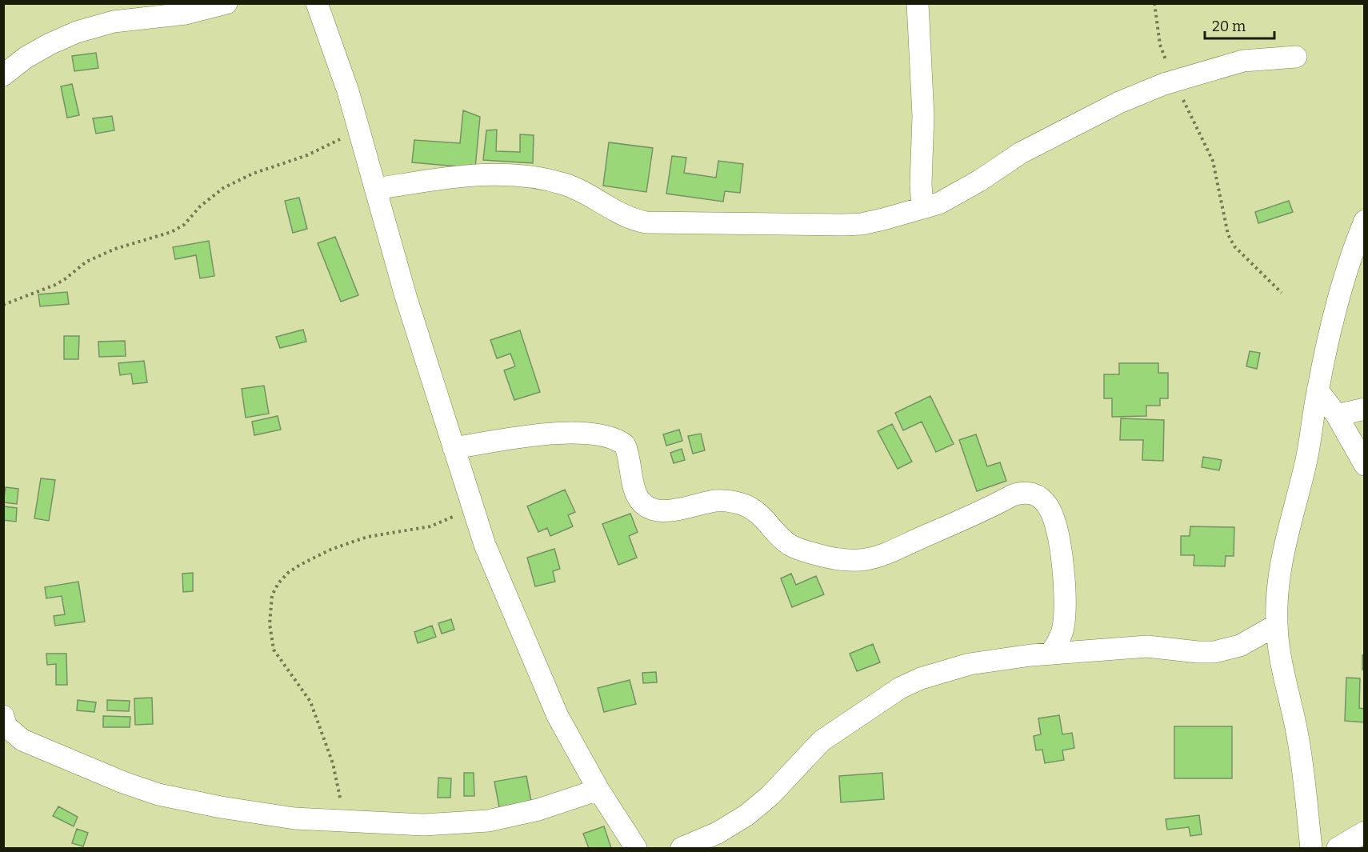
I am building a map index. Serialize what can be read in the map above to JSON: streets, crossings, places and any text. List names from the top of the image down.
{
  "scale_bar": "20 m"
}
